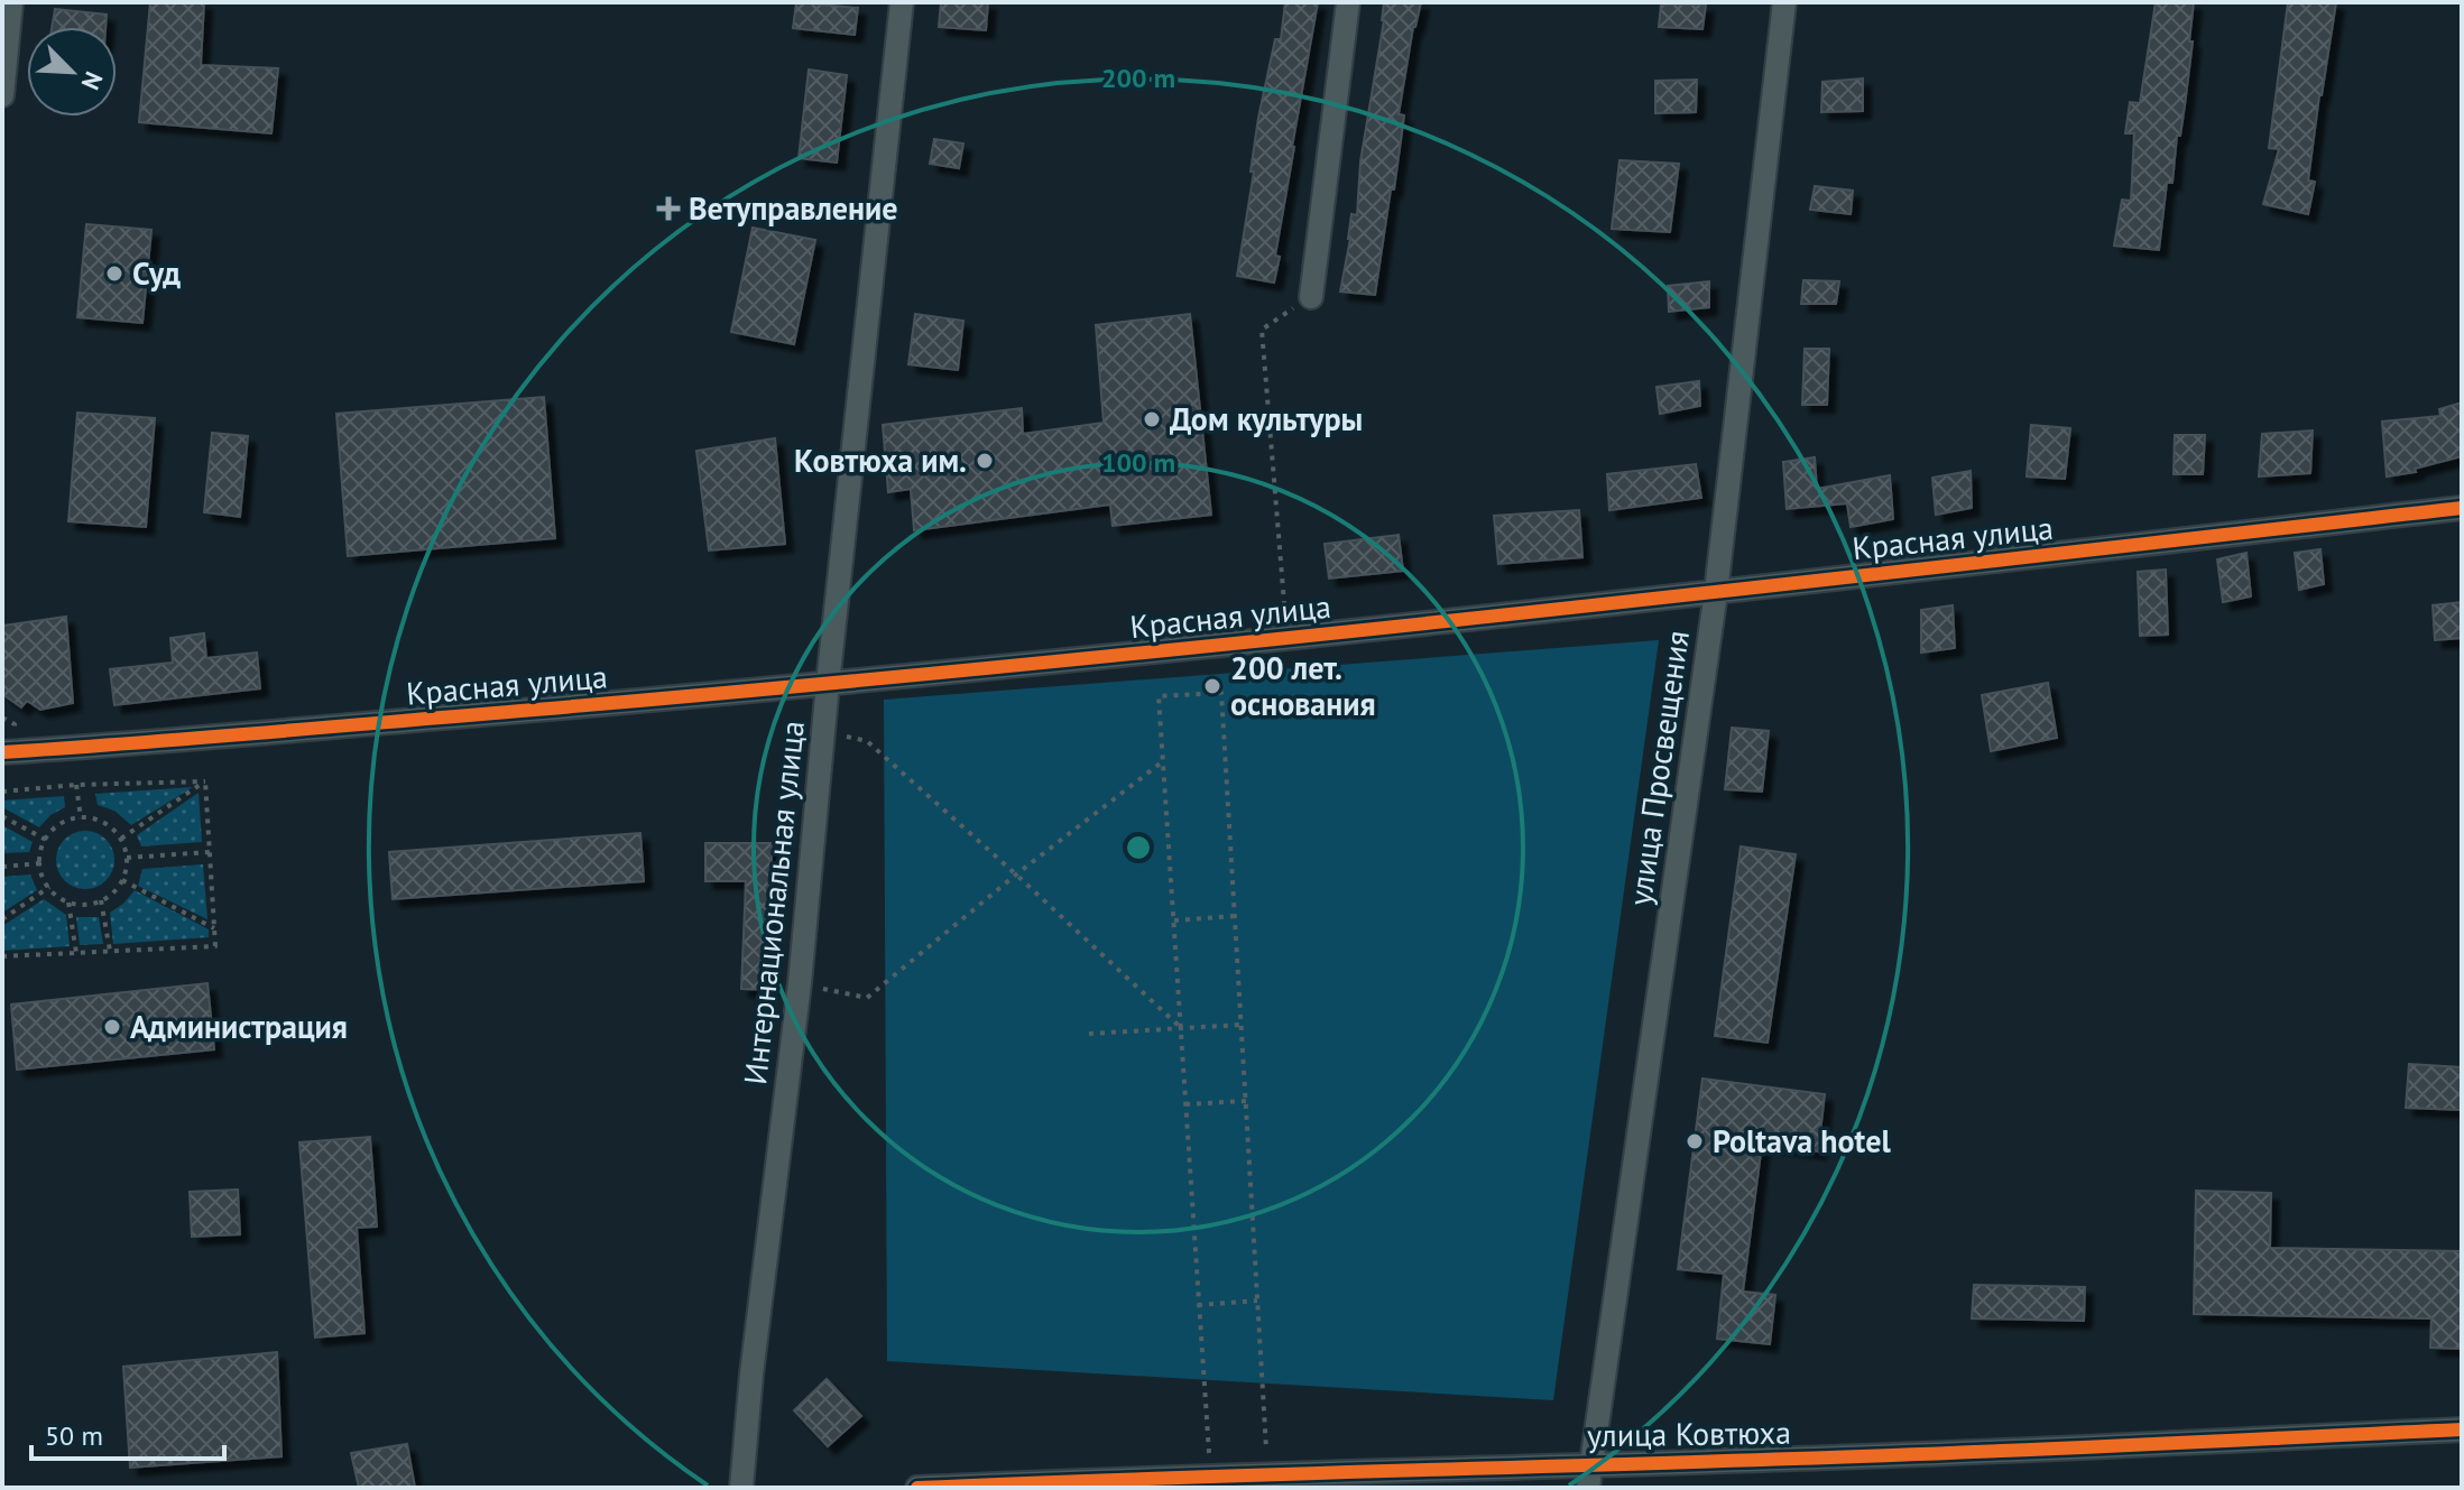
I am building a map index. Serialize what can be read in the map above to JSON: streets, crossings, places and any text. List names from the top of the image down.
{
  "streets": {
    "street": [
      "Красная улица",
      "улица Просвещения",
      "Интернациональная улица",
      "улица Ковтюха"
    ]
  },
  "crossings": [
    ["Красная улица", "улица Просвещения"],
    ["Красная улица", "Интернациональная улица"],
    ["улица Просвещения", "улица Ковтюха"]
  ],
  "places": {
    "health": ["Ветуправление"],
    "other": [
      "Суд",
      "Дом культуры",
      "Ковтюха им.",
      "200 лет. основания",
      "Администрация",
      "Poltava hotel"
    ]
  },
  "scale_bar": "50 m",
  "north": "bottom right",
  "rings": ["200 m", "100 m"]
}
